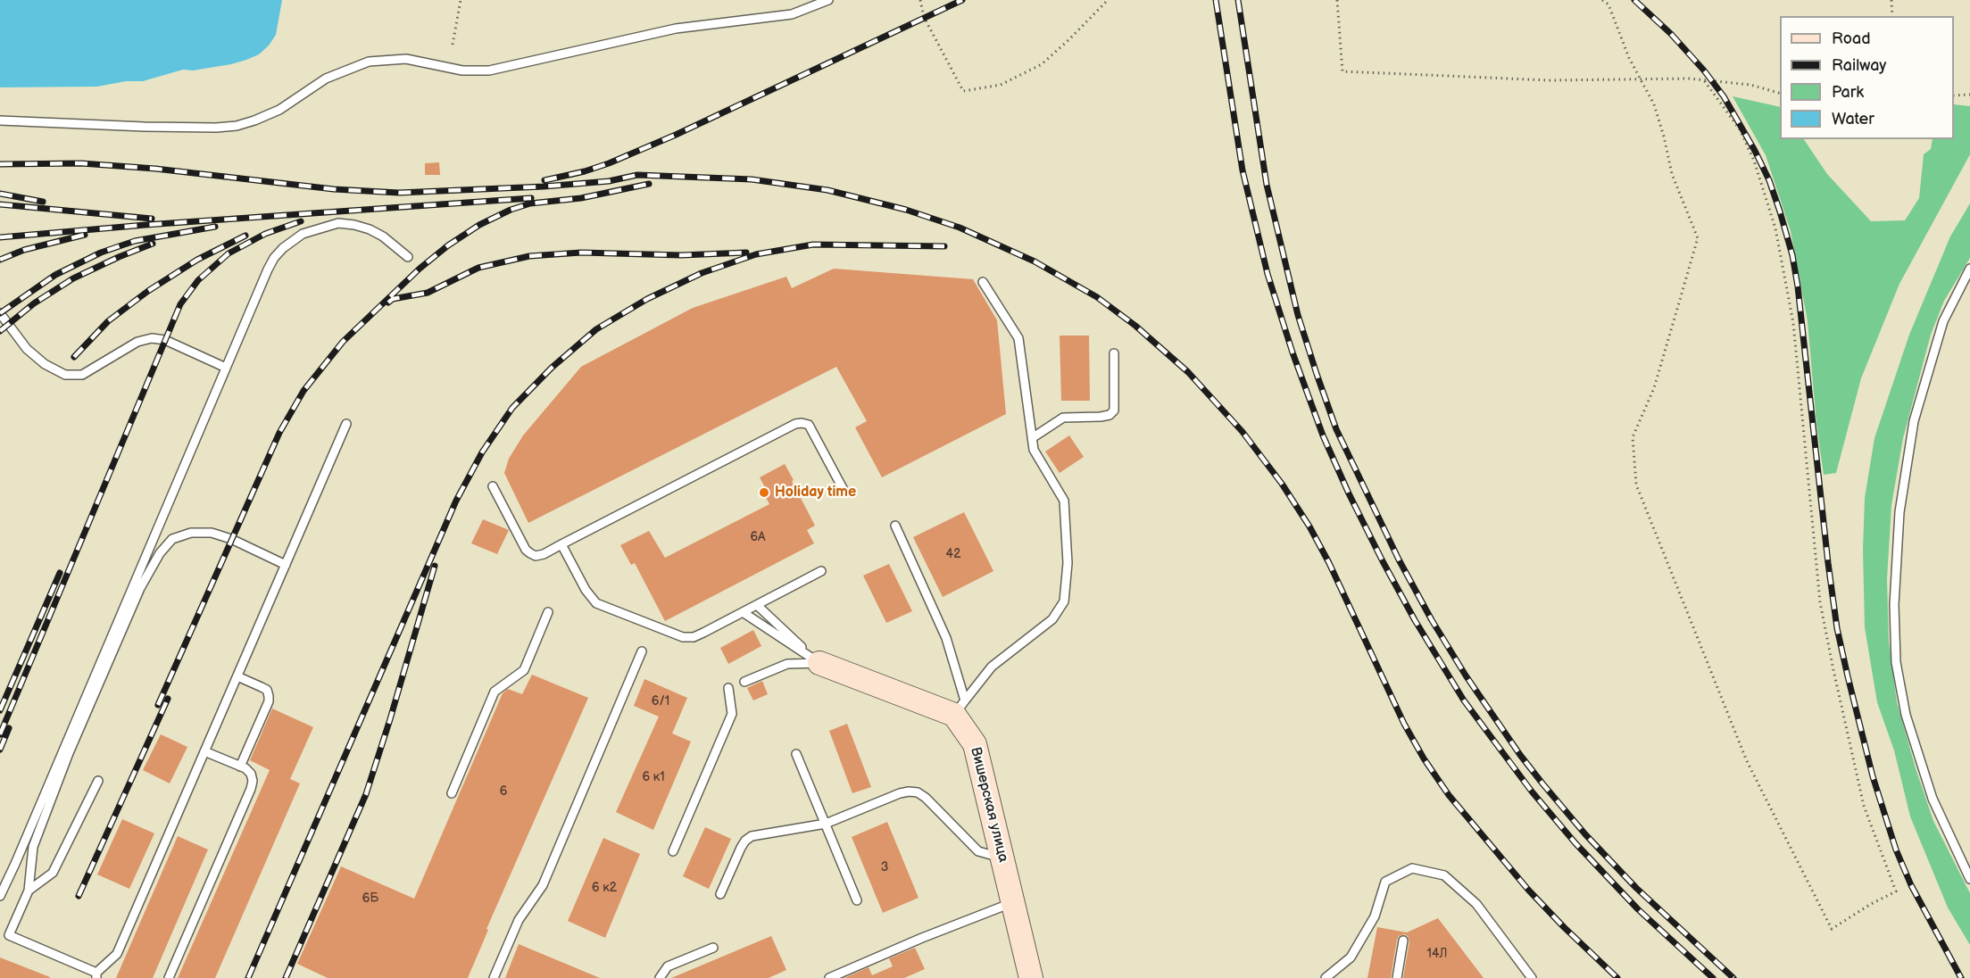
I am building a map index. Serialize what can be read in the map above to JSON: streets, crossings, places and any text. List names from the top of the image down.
{
  "streets": {
    "street": ["Вишерская улица"]
  },
  "places": ["Holiday time"],
  "house_numbers": [
    "6А",
    "42",
    "6/1",
    "6 к1",
    "6",
    "3",
    "6 к2",
    "6Б",
    "14Л"
  ],
  "legend": [
    "Road",
    "Railway",
    "Park",
    "Water"
  ]
}
